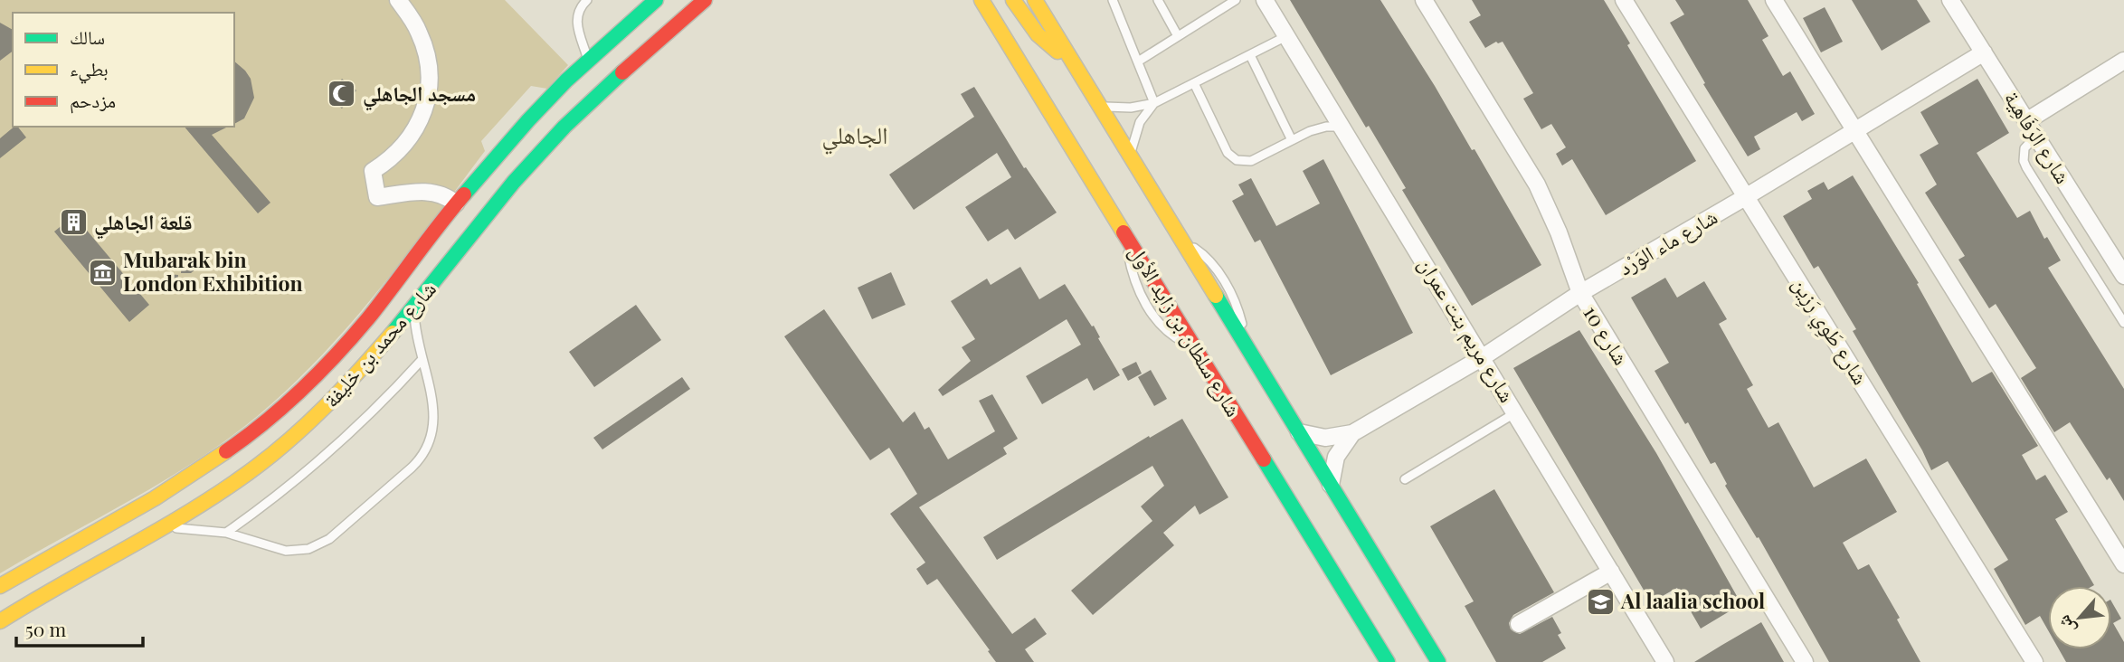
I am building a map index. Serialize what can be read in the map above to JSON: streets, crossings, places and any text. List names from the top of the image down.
{
  "streets": {
    "main road": ["شارع سلطان بن زايد الأول", "شارع محمد بن خليفة"],
    "street": [
      "شارع الرَفَاهِية",
      "شارع ماء الوَرْد",
      "شارع مريم بنت عمران",
      "شارع طَوِي رَزِين",
      "شارع 10"
    ]
  },
  "crossings": [
    ["شارع الرَفَاهِية", "شارع ماء الوَرْد"],
    ["شارع ماء الوَرْد", "شارع مريم بنت عمران"],
    ["شارع ماء الوَرْد", "شارع طَوِي رَزِين"],
    ["شارع ماء الوَرْد", "شارع 10"]
  ],
  "districts": ["الجاهلي"],
  "places": {
    "mosque": ["مسجد الجاهلي"],
    "building": ["قلعة الجاهلي"],
    "museum": ["Mubarak bin London Exhibition"],
    "school or university": ["Al laalia school"]
  },
  "legend": ["سالك", "بطيء", "مزدحم"],
  "scale_bar": "50 m",
  "north": "bottom left"
}
